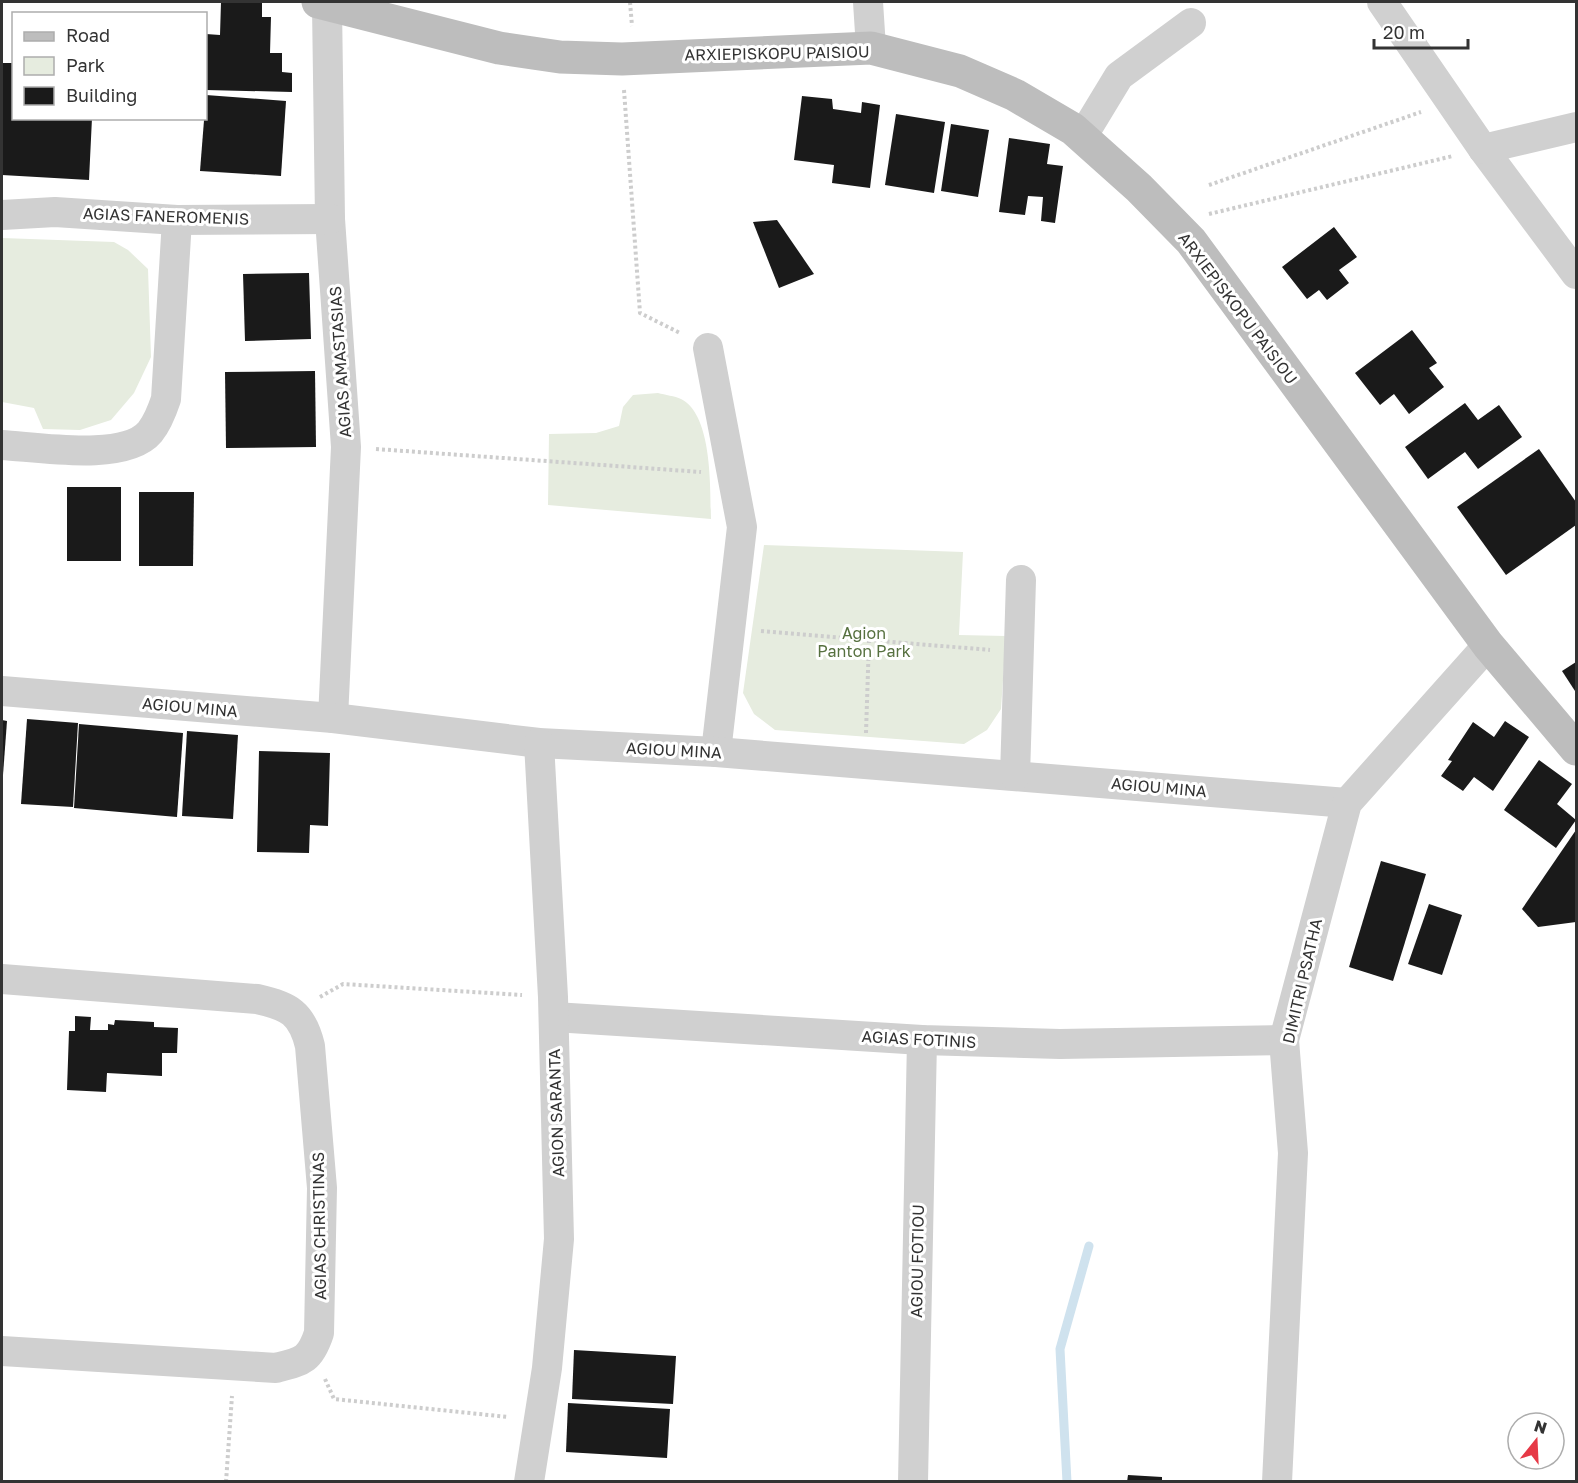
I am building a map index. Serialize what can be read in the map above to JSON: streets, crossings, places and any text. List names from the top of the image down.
{
  "streets": {
    "street": [
      "ARXIEPISKOPU PAISIOU",
      "AGIAS FANEROMENIS",
      "AGIAS AMASTASIAS",
      "AGIOU MINA",
      "DIMITRI PSATHA",
      "AGIAS FOTINIS",
      "AGION SARANTA",
      "AGIAS CHRISTINAS",
      "AGIOU FOTIOU"
    ]
  },
  "crossings": [
    ["ARXIEPISKOPU PAISIOU", "AGIAS AMASTASIAS"],
    ["ARXIEPISKOPU PAISIOU", "DIMITRI PSATHA"],
    ["AGIAS FANEROMENIS", "AGIAS AMASTASIAS"],
    ["AGIAS AMASTASIAS", "AGIOU MINA"],
    ["AGIOU MINA", "DIMITRI PSATHA"],
    ["AGIOU MINA", "AGION SARANTA"],
    ["DIMITRI PSATHA", "AGIAS FOTINIS"],
    ["AGIAS FOTINIS", "AGION SARANTA"],
    ["AGIAS FOTINIS", "AGIOU FOTIOU"]
  ],
  "parks": ["Agion Panton Park"],
  "legend": ["Road", "Park", "Building"],
  "scale_bar": "20 m",
  "north": "top"
}
